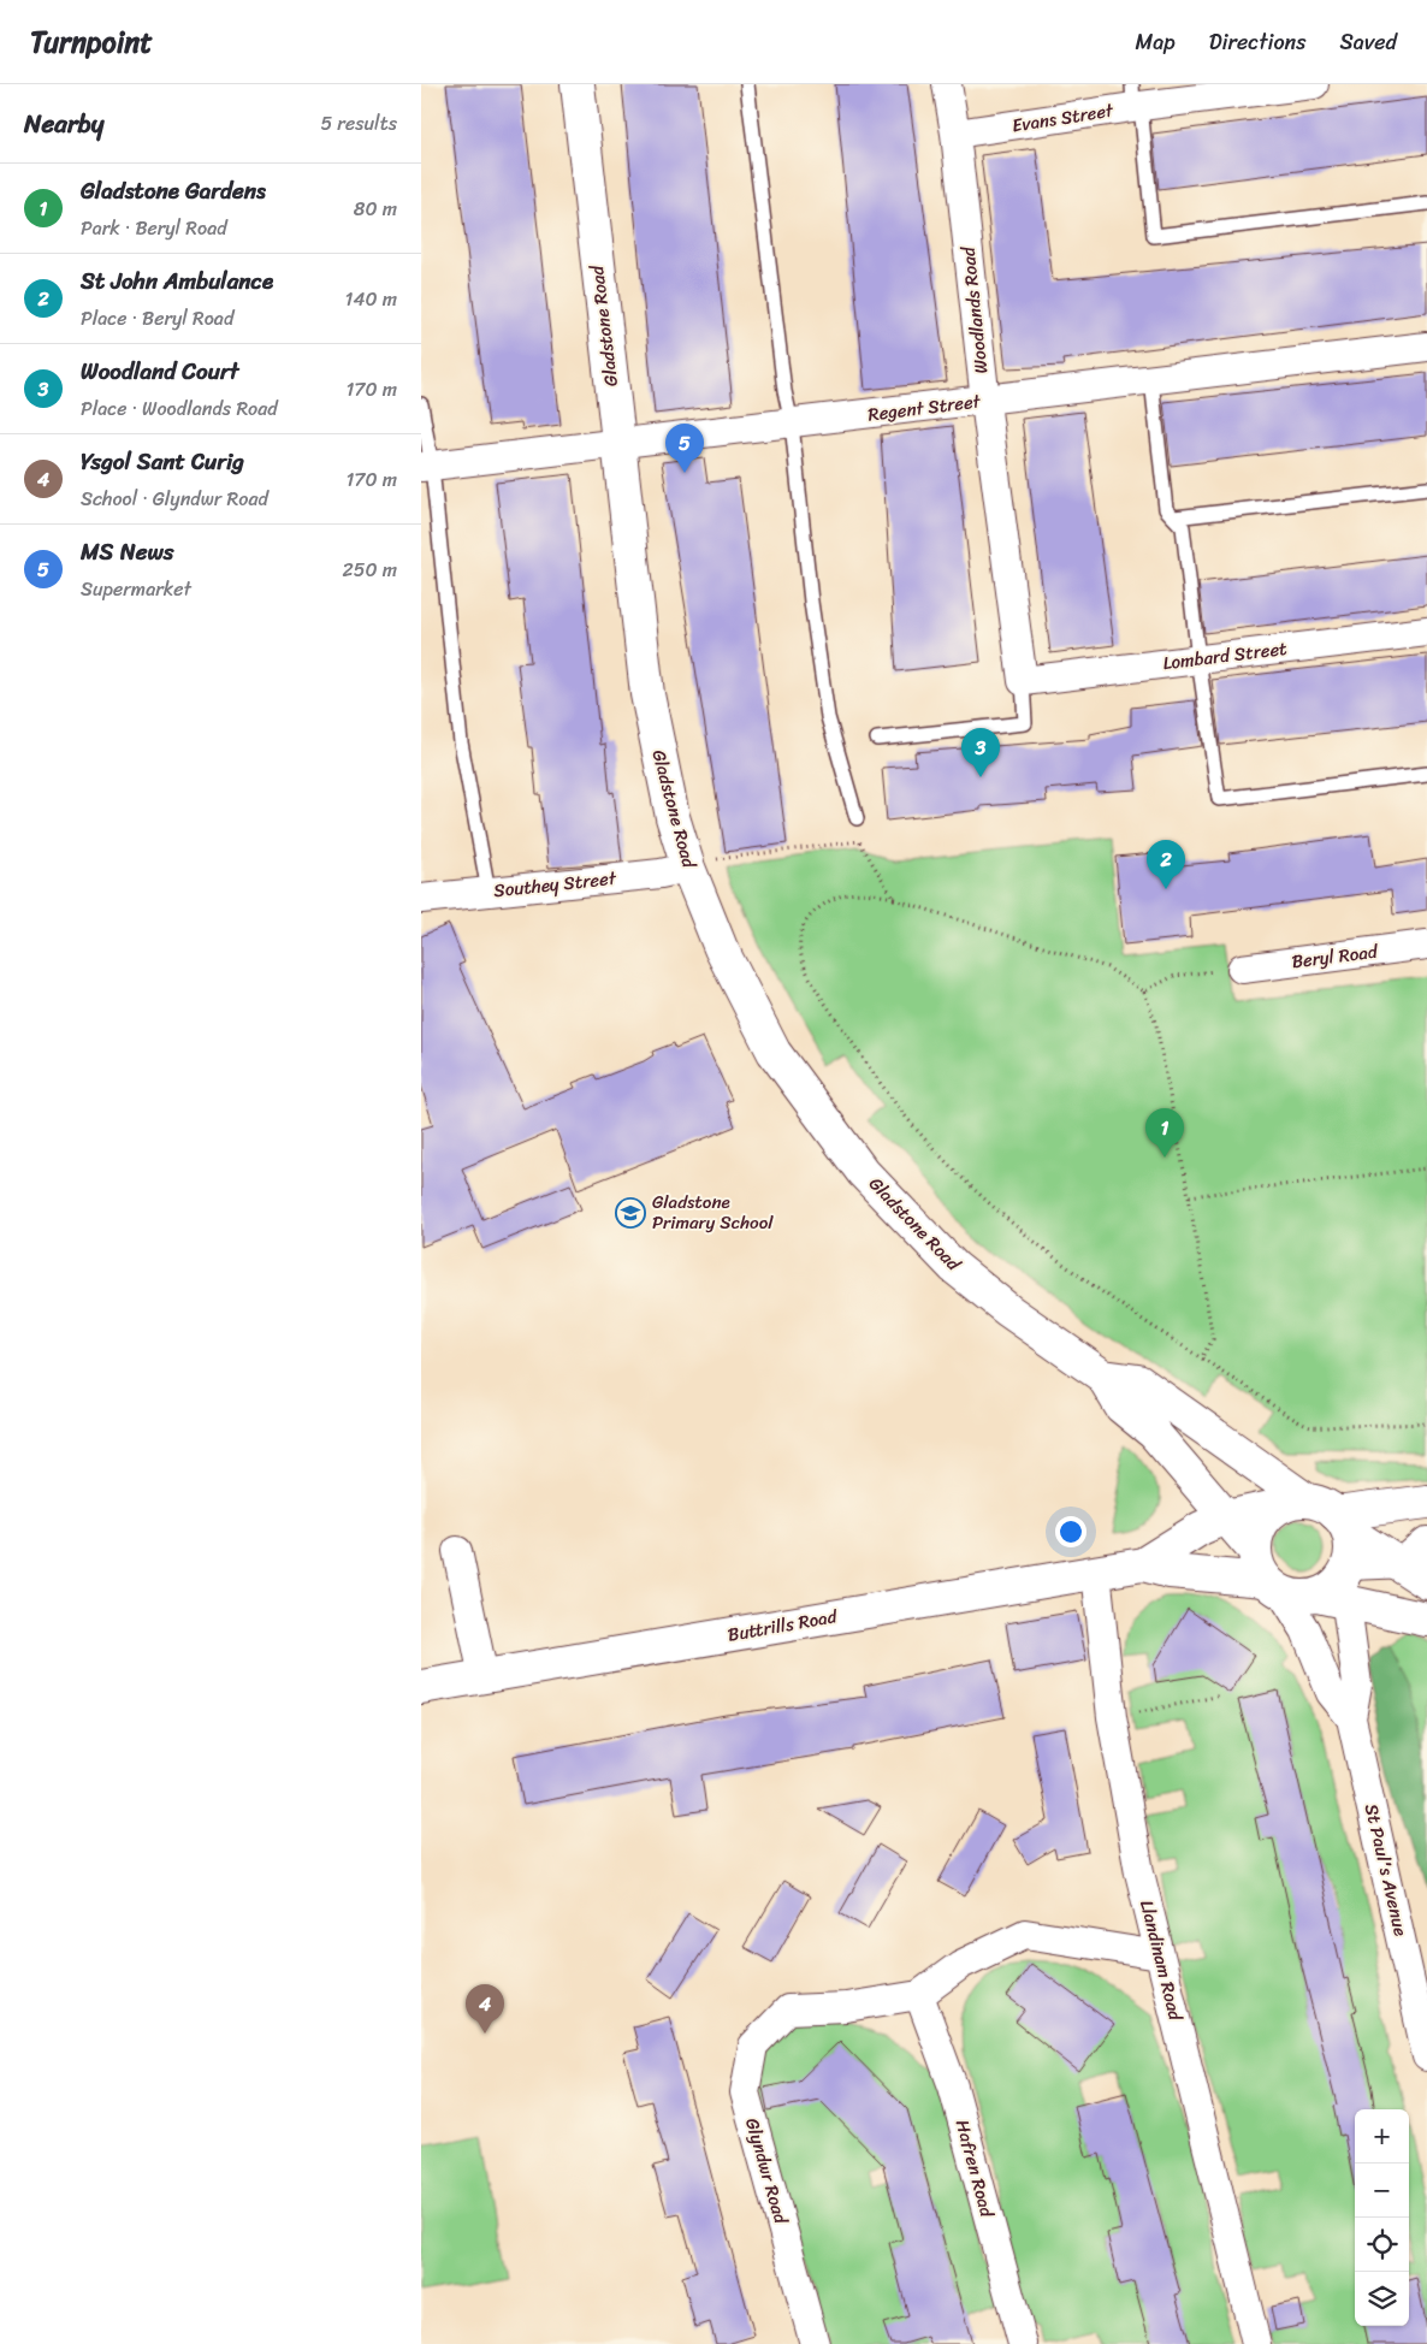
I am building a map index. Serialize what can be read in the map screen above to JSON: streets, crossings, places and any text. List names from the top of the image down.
{
  "streets": {
    "main road": ["Gladstone Road", "Buttrills Road"],
    "street": [
      "Evans Street",
      "Woodlands Road",
      "Regent Street",
      "Lombard Street",
      "Southey Street",
      "Beryl Road",
      "St Paul's Avenue",
      "Llandinam Road",
      "Hafren Road",
      "Glyndwr Road"
    ]
  },
  "crossings": [
    ["Evans Street", "Woodlands Road"],
    ["Woodlands Road", "Regent Street"],
    ["Woodlands Road", "Lombard Street"],
    ["Gladstone Road", "Regent Street"],
    ["Gladstone Road", "Southey Street"],
    ["Gladstone Road", "Buttrills Road"],
    ["Gladstone Road", "St Paul's Avenue"],
    ["Buttrills Road", "St Paul's Avenue"],
    ["Buttrills Road", "Llandinam Road"],
    ["Hafren Road", "Glyndwr Road"]
  ],
  "places": {
    "school or university": ["Gladstone Primary School"]
  },
  "page": {
    "header": "Turnpoint",
    "nav": ["Map", "Directions", "Saved"],
    "heading": ["Nearby", "5 results"],
    "list": [
      {
        "mark": "1",
        "name": "Gladstone Gardens",
        "note": "Park · Beryl Road",
        "value": "80 m"
      },
      {
        "mark": "2",
        "name": "St John Ambulance",
        "note": "Place · Beryl Road",
        "value": "140 m"
      },
      {
        "mark": "3",
        "name": "Woodland Court",
        "note": "Place · Woodlands Road",
        "value": "170 m"
      },
      {
        "mark": "4",
        "name": "Ysgol Sant Curig",
        "note": "School · Glyndwr Road",
        "value": "170 m"
      },
      {
        "mark": "5",
        "name": "MS News",
        "note": "Supermarket",
        "value": "250 m"
      }
    ],
    "pins": [
      "5",
      "3",
      "2",
      "1",
      "4"
    ],
    "map_buttons": ["+", "−"]
  }
}
